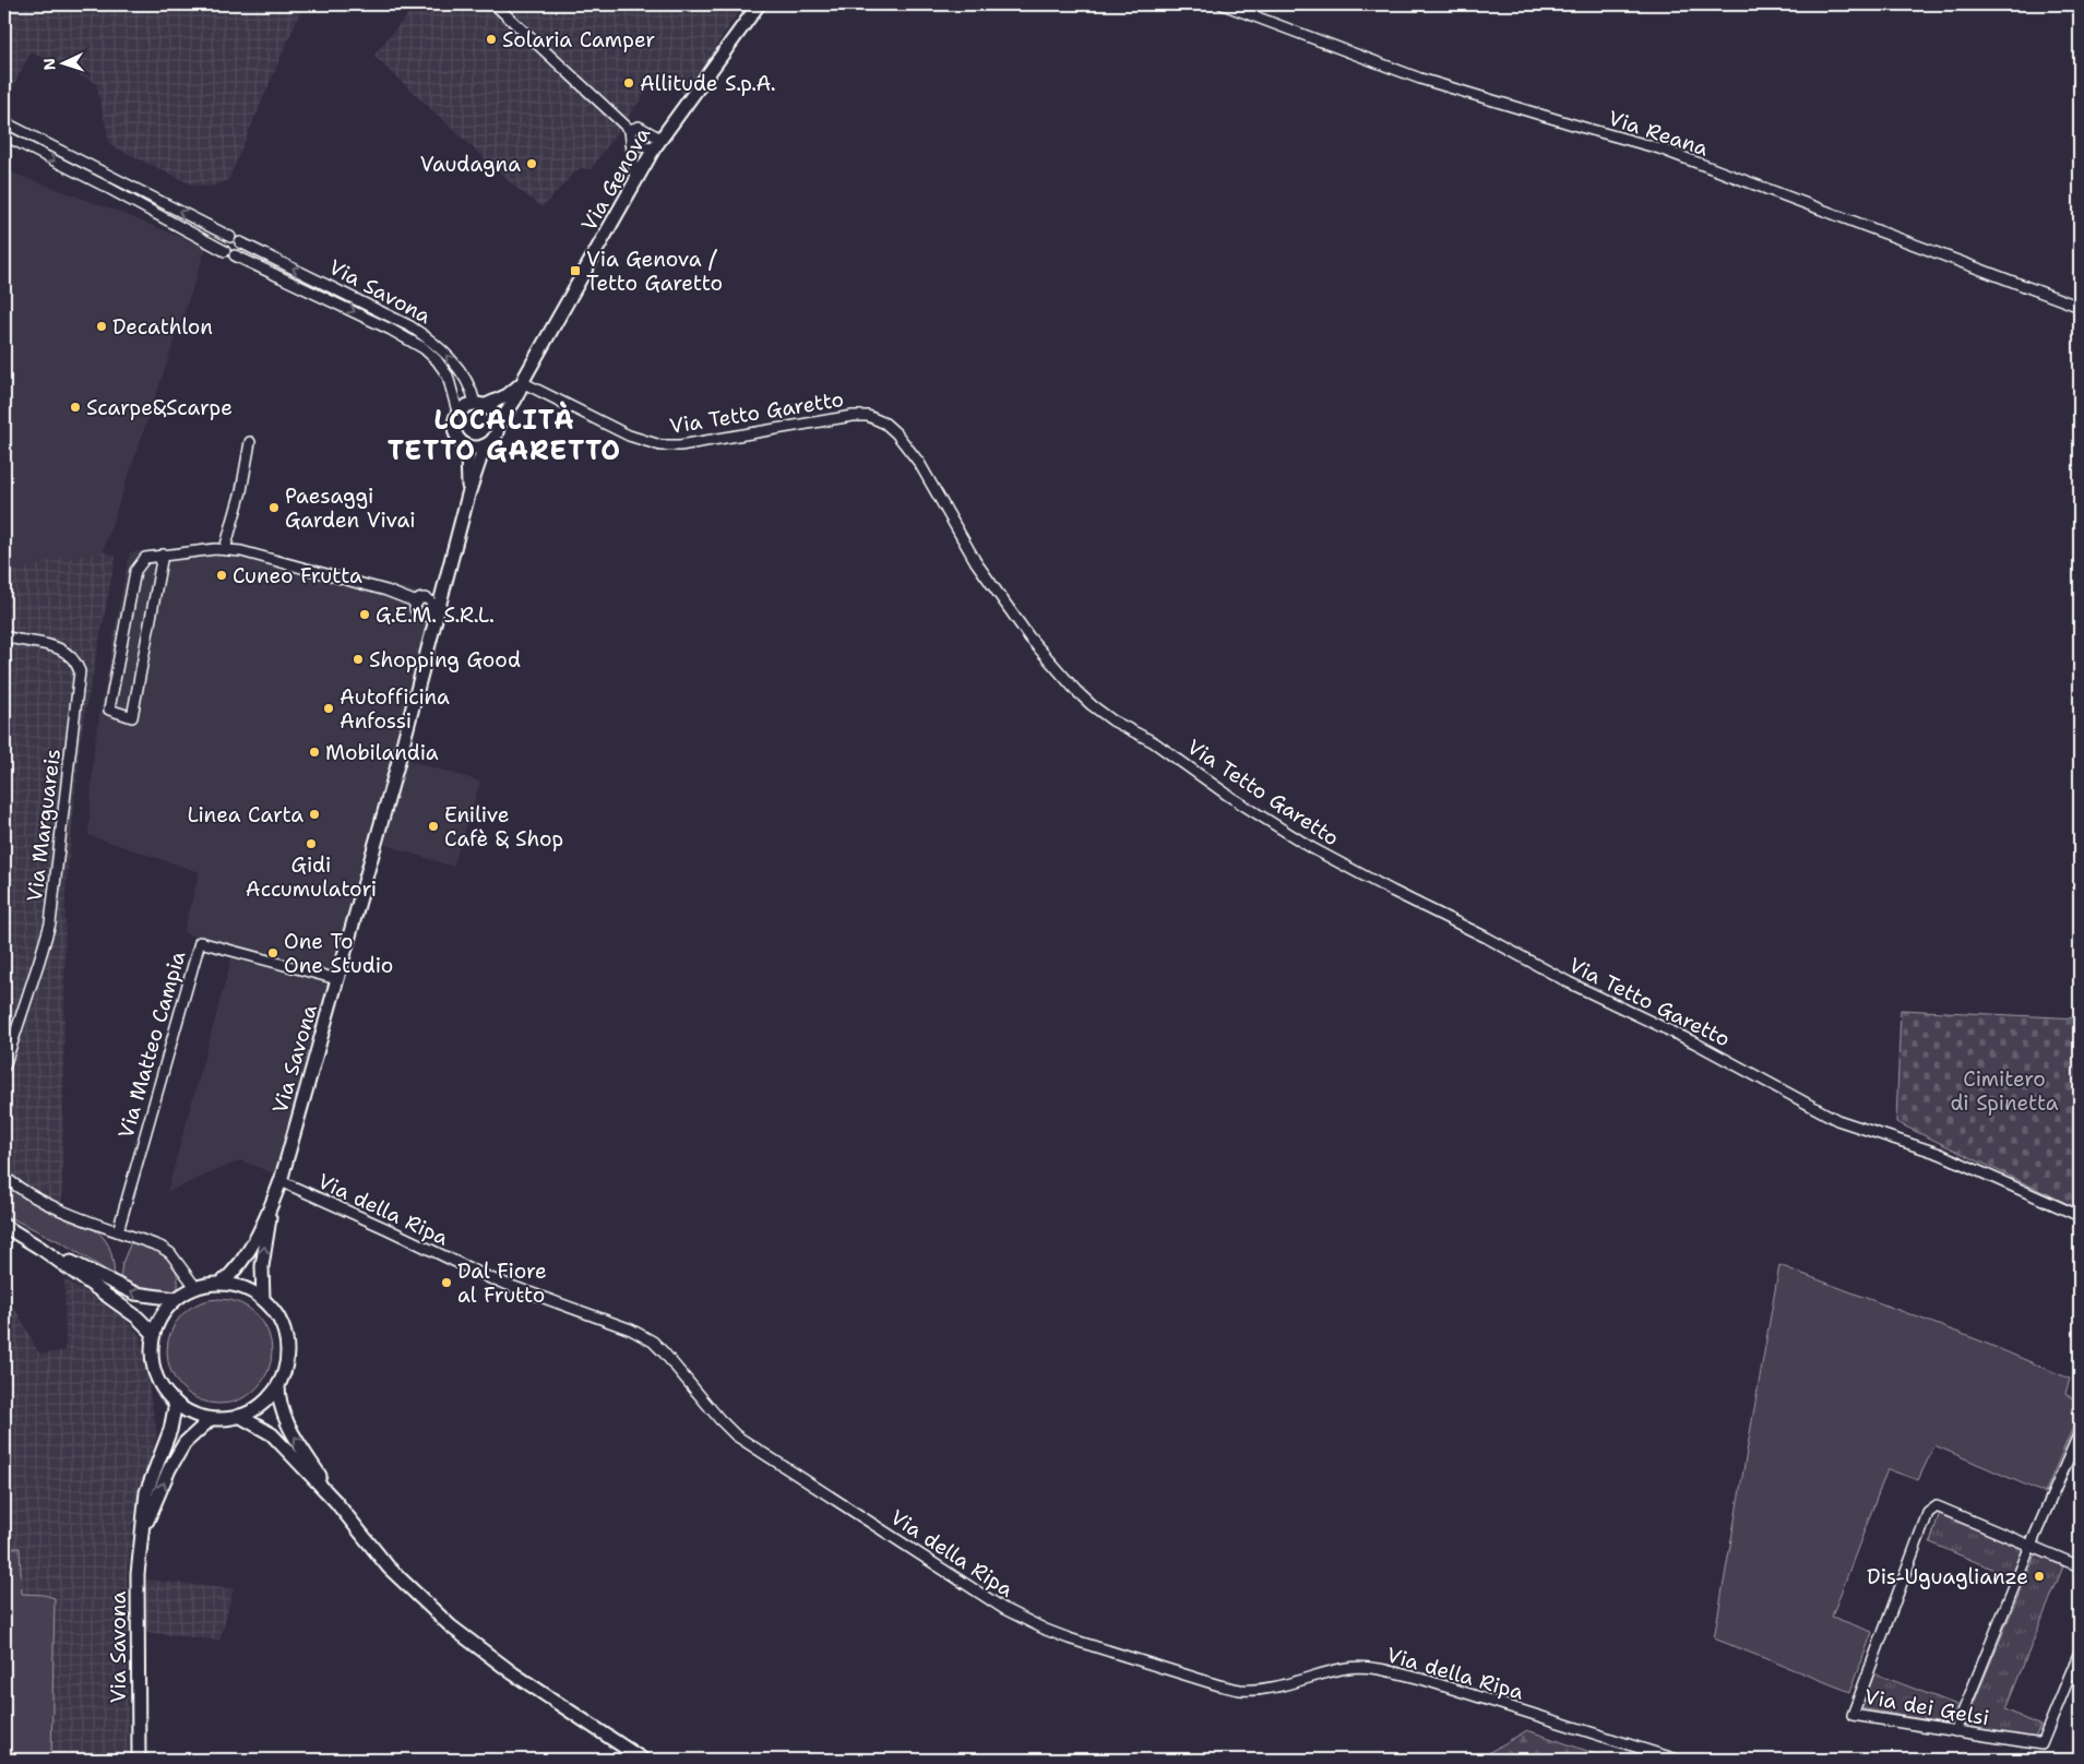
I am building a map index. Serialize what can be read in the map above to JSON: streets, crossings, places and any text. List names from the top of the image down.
{
  "streets": {
    "main road": ["Via Genova", "Via Savona"],
    "street": [
      "Via Reana",
      "Via Tetto Garetto",
      "Via Marguareis",
      "Via Matteo Campia",
      "Via della Ripa",
      "Via dei Gelsi"
    ]
  },
  "crossings": [
    ["Via Genova", "Via Savona"],
    ["Via Genova", "Via Tetto Garetto"],
    ["Via Savona", "Via Matteo Campia"],
    ["Via Savona", "Via della Ripa"]
  ],
  "districts": ["LOCALITÀ TETTO GARETTO"],
  "parks": ["Cimitero di Spinetta"],
  "places": {
    "other": [
      "Solaria Camper",
      "Allitude S.p.A.",
      "Vaudagna",
      "Decathlon",
      "Scarpe&Scarpe",
      "Paesaggi Garden Vivai",
      "Cuneo Frutta",
      "G.E.M. S.R.L.",
      "Shopping Good",
      "Autofficina Anfossi",
      "Mobilandia",
      "Linea Carta",
      "Enilive Cafè & Shop",
      "Gidi Accumulatori",
      "One To One Studio",
      "Dal Fiore al Frutto",
      "Dis-Uguaglianze"
    ],
    "transit": ["Via Genova / Tetto Garetto"]
  },
  "north": "left"
}
